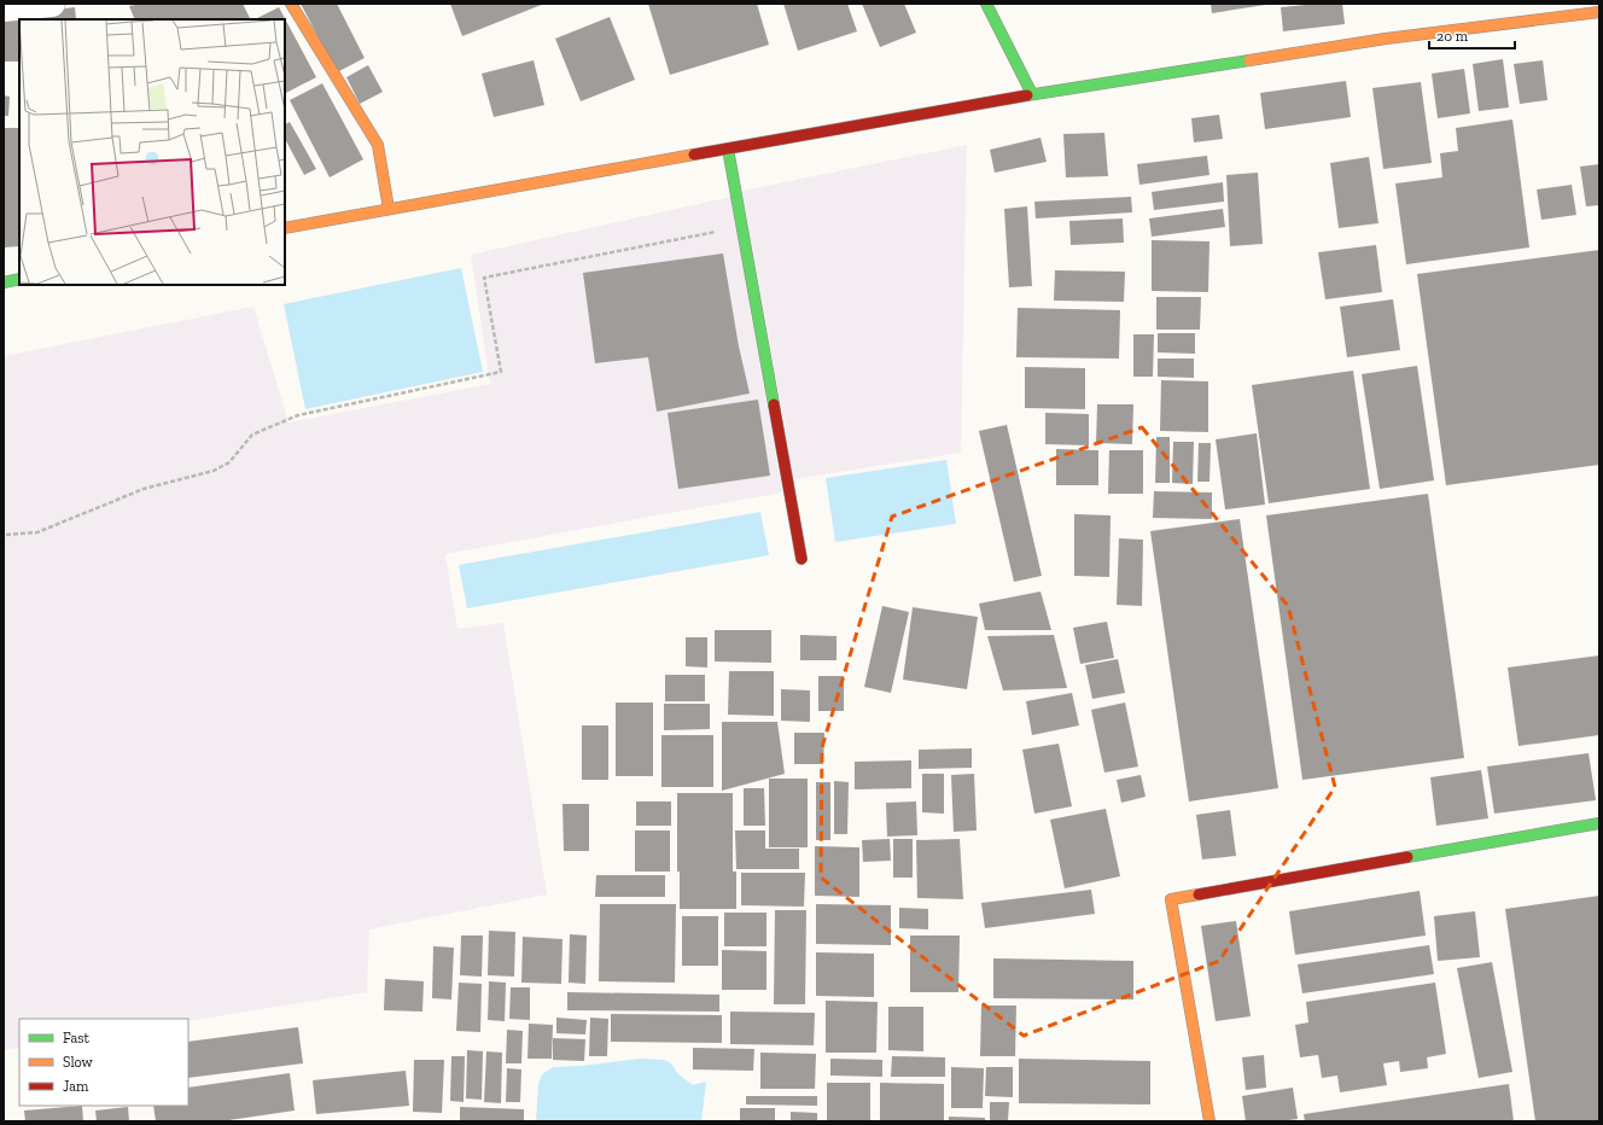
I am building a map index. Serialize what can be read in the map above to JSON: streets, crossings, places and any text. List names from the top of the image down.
{
  "legend": ["Fast", "Slow", "Jam"],
  "scale_bar": "20 m"
}
